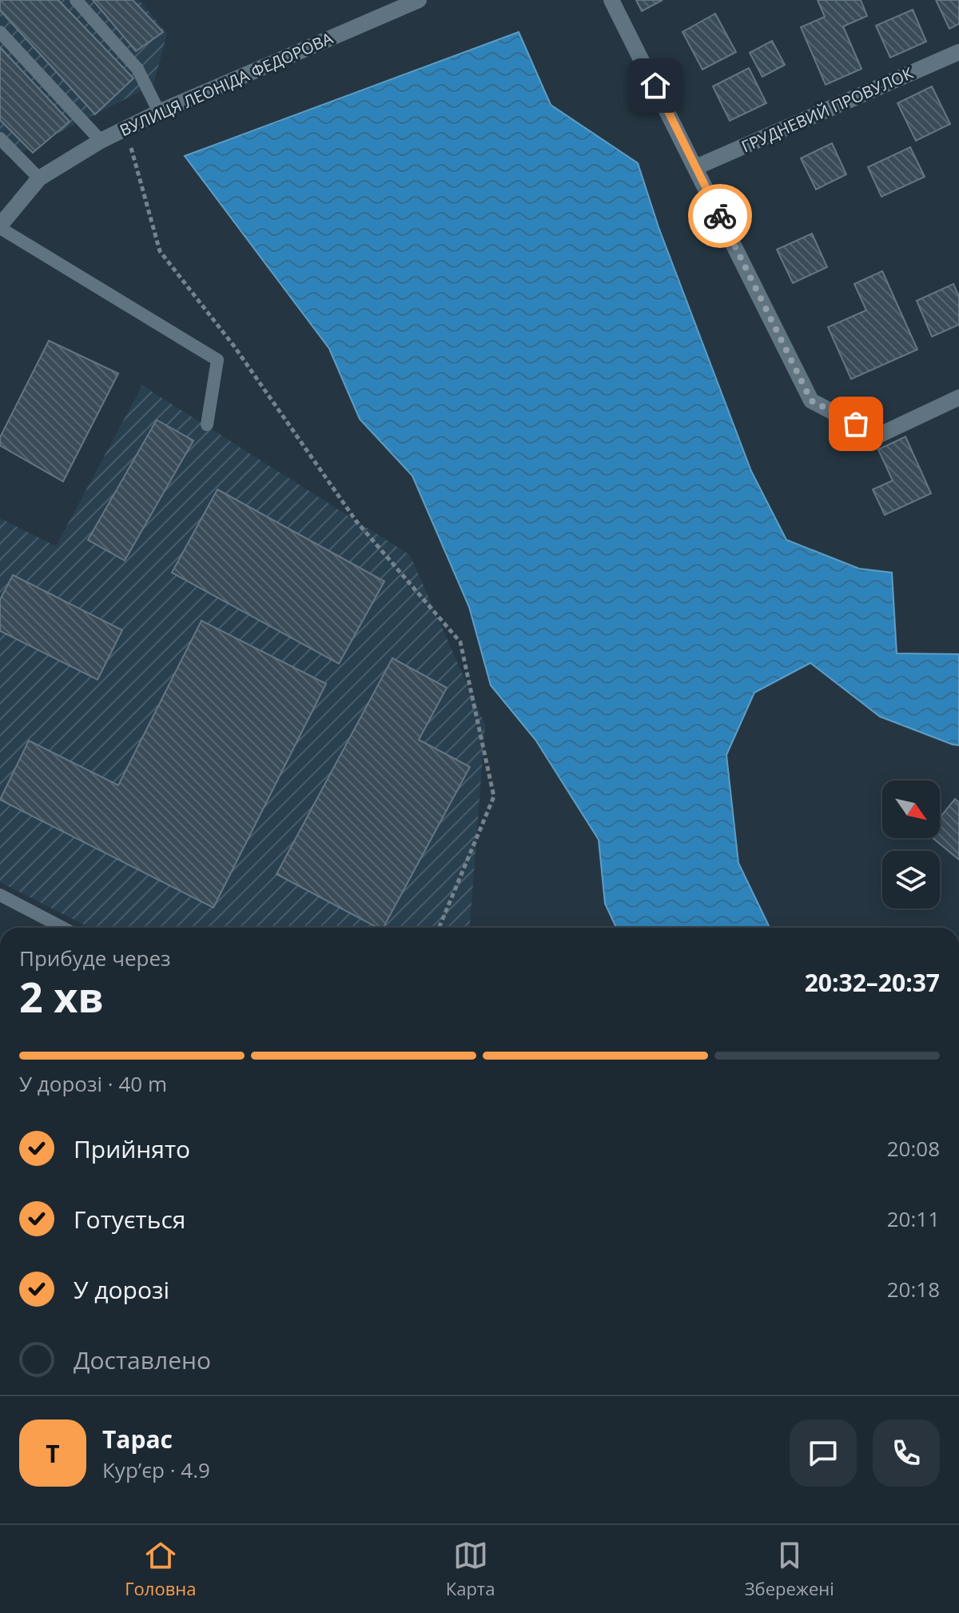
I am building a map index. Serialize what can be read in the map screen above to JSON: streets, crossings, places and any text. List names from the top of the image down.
{
  "streets": {
    "street": ["ВУЛИЦЯ ЛЕОНІДА ФЕДОРОВА", "ГРУДНЕВИЙ ПРОВУЛОК"]
  },
  "north": "bottom right",
  "page": {
    "heading": ["2 хв", "Прибуде через", "20:32–20:37"],
    "panel": ["Тарас", "Кур’єр · 4.9"],
    "bar": "У дорозі · 40 m",
    "list": [
      ["Прийнято", "20:08"],
      ["Готується", "20:11"],
      ["У дорозі", "20:18"],
      "Доставлено"
    ],
    "round": "Т",
    "tabs": ["Головна", "Карта", "Збережені"]
  }
}
